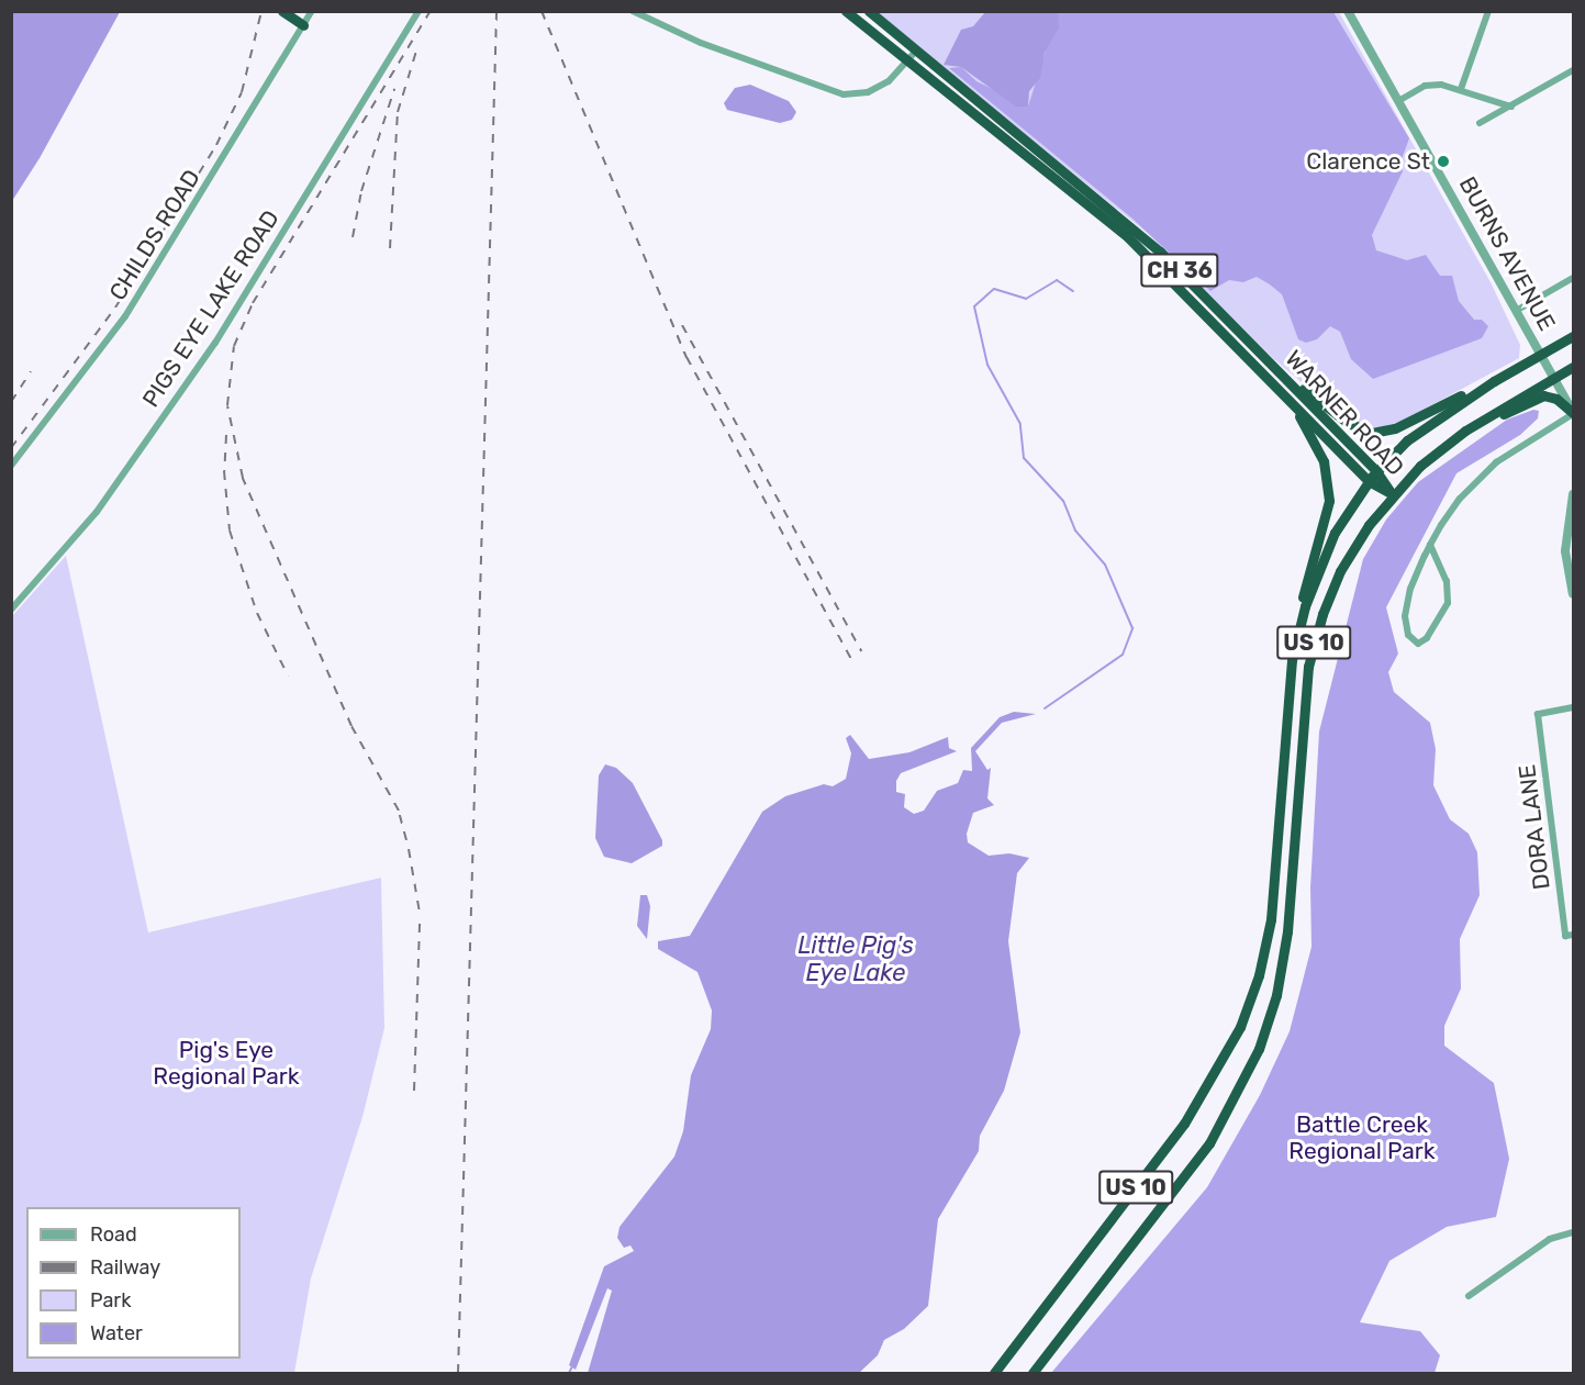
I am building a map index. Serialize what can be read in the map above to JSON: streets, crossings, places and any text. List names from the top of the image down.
{
  "streets": {
    "highway": ["CH 36", "WARNER ROAD", "US 10"],
    "street": [
      "CHILDS ROAD",
      "BURNS AVENUE",
      "PIGS EYE LAKE ROAD",
      "DORA LANE"
    ]
  },
  "crossings": [
    ["BURNS AVENUE", "US 10"],
    ["WARNER ROAD", "US 10"]
  ],
  "water": ["Little Pig's Eye Lake"],
  "parks": ["Pig's Eye Regional Park", "Battle Creek Regional Park"],
  "places": ["Clarence St"],
  "legend": [
    "Road",
    "Railway",
    "Park",
    "Water"
  ]
}
